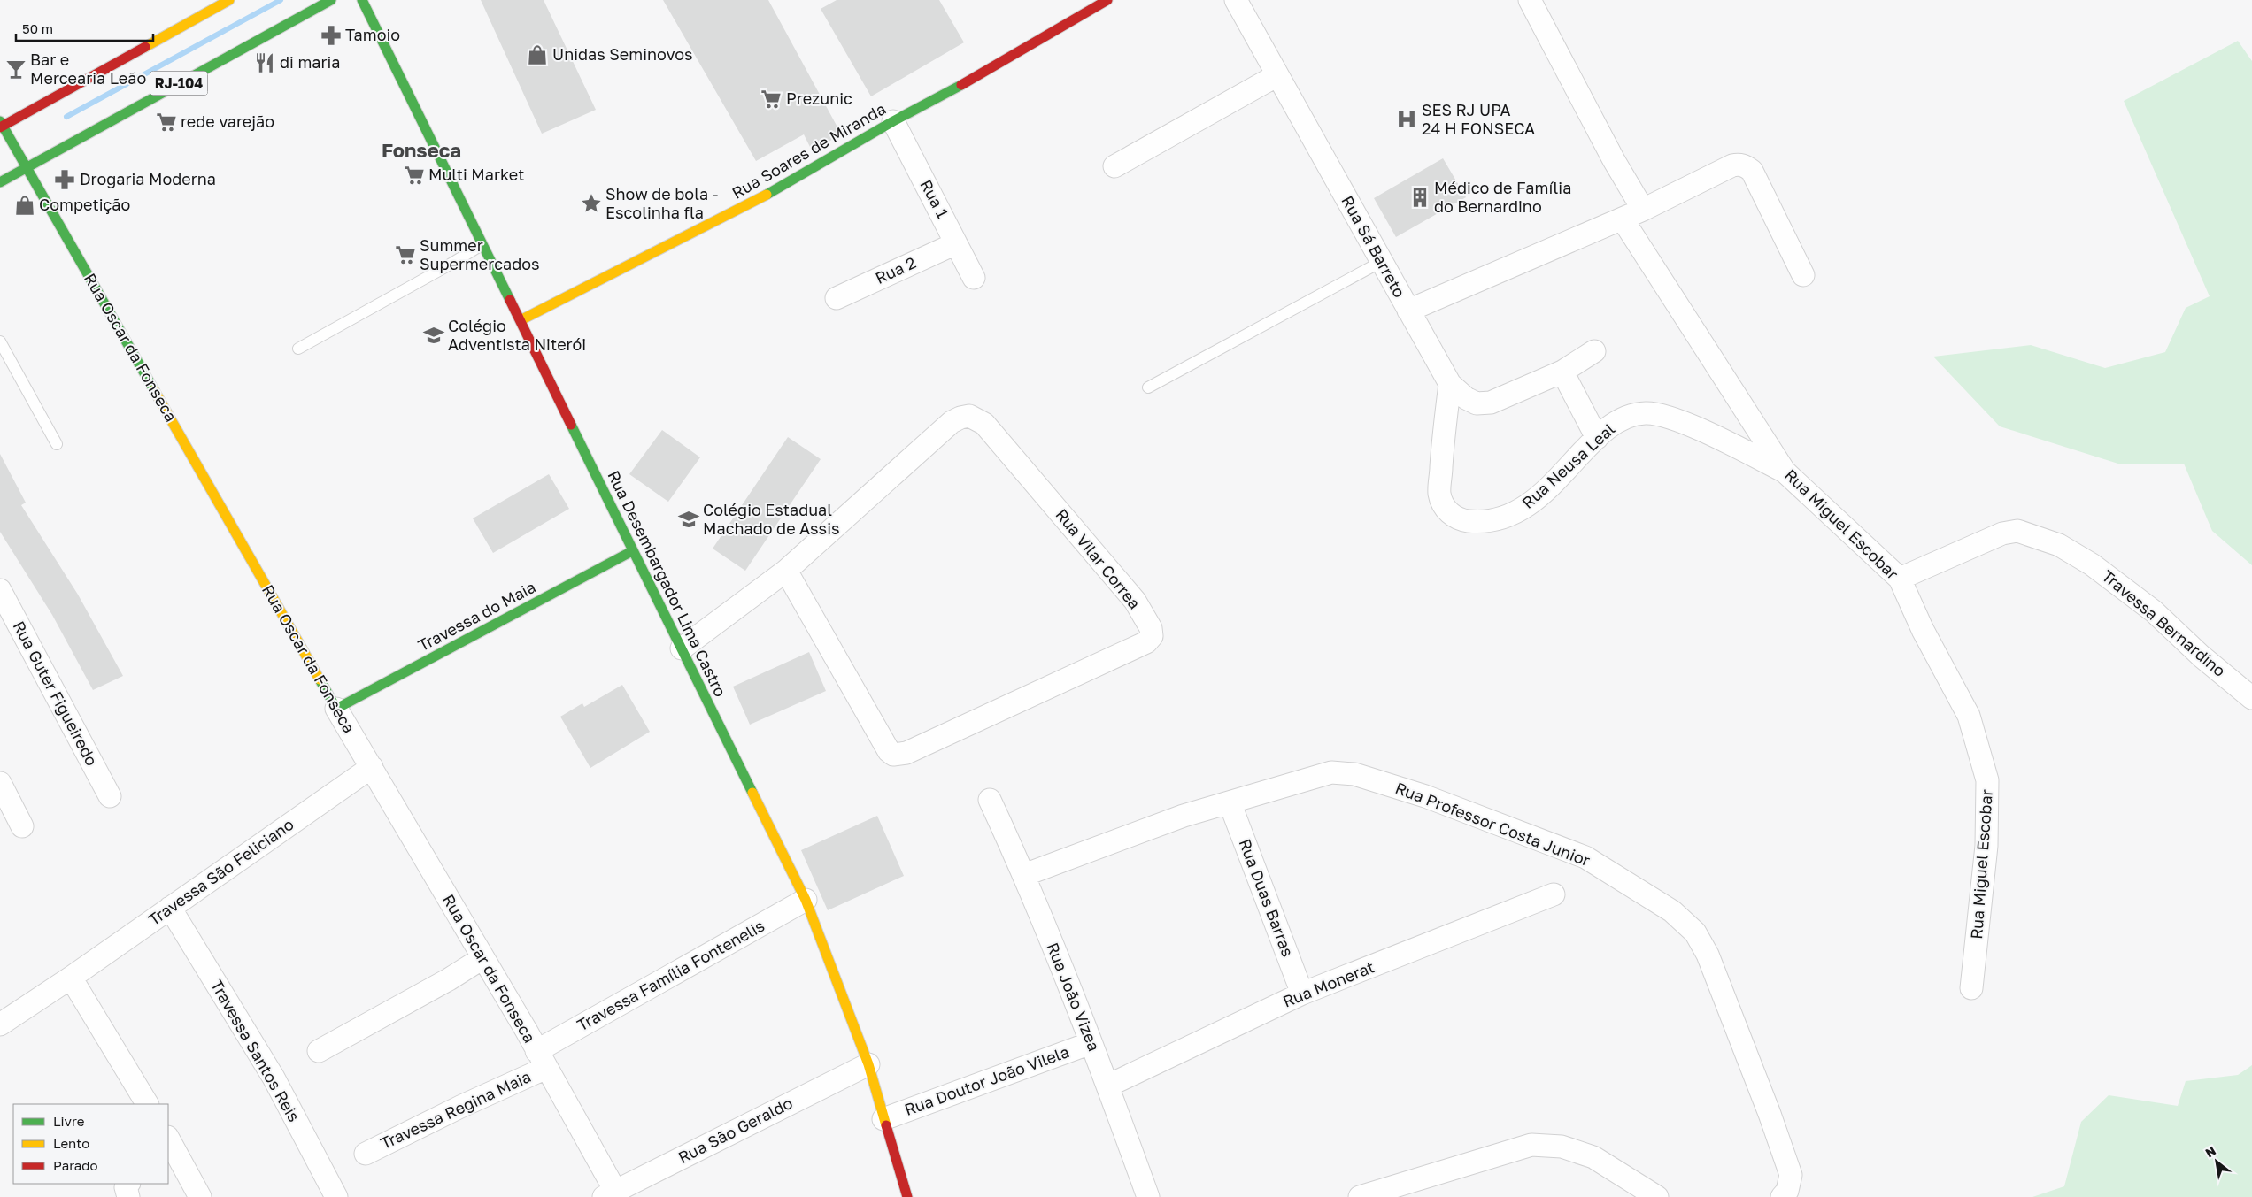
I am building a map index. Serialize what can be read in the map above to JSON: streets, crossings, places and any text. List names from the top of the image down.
{
  "streets": {
    "main road": [
      "RJ-104",
      "Rua Soares de Miranda",
      "Rua Oscar da Fonseca",
      "Rua Desembargador Lima Castro",
      "Travessa do Maia"
    ],
    "street": [
      "Rua 1",
      "Rua Sá Barreto",
      "Rua 2",
      "Rua Neusa Leal",
      "Rua Miguel Escobar",
      "Rua Vilar Correa",
      "Travessa Bernardino",
      "Rua Guter Figueiredo",
      "Rua Professor Costa Junior",
      "Travessa São Feliciano",
      "Rua Duas Barras",
      "Travessa Família Fontenelis",
      "Rua Monerat",
      "Rua João Vizea",
      "Travessa Santos Reis",
      "Rua Doutor João Vilela",
      "Travessa Regina Maia",
      "Rua São Geraldo"
    ]
  },
  "crossings": [
    ["RJ-104", "Rua Oscar da Fonseca"],
    ["Rua Soares de Miranda", "Rua 1"],
    ["Rua Soares de Miranda", "Rua Desembargador Lima Castro"],
    ["Rua 1", "Rua 2"],
    ["Rua Sá Barreto", "Rua Neusa Leal"],
    ["Rua Oscar da Fonseca", "Travessa do Maia"],
    ["Rua Oscar da Fonseca", "Travessa São Feliciano"],
    ["Rua Oscar da Fonseca", "Travessa Família Fontenelis"],
    ["Rua Oscar da Fonseca", "Travessa Regina Maia"],
    ["Rua Oscar da Fonseca", "Rua São Geraldo"],
    ["Rua Neusa Leal", "Rua Miguel Escobar"],
    ["Rua Miguel Escobar", "Travessa Bernardino"],
    ["Rua Vilar Correa", "Rua Desembargador Lima Castro"],
    ["Rua Desembargador Lima Castro", "Travessa do Maia"],
    ["Rua Desembargador Lima Castro", "Travessa Família Fontenelis"],
    ["Rua Desembargador Lima Castro", "Rua Doutor João Vilela"],
    ["Rua Desembargador Lima Castro", "Rua São Geraldo"],
    ["Rua Professor Costa Junior", "Rua Duas Barras"],
    ["Rua Professor Costa Junior", "Rua João Vizea"],
    ["Travessa São Feliciano", "Travessa Santos Reis"],
    ["Rua Duas Barras", "Rua Monerat"],
    ["Travessa Família Fontenelis", "Travessa Regina Maia"],
    ["Rua Monerat", "Rua João Vizea"],
    ["Rua João Vizea", "Rua Doutor João Vilela"]
  ],
  "districts": ["Fonseca"],
  "places": {
    "pharmacy": ["Tamoio", "Drogaria Moderna"],
    "shop": ["Unidas Seminovos", "Competição"],
    "restaurant": ["di maria"],
    "bar": ["Bar e Mercearia Leão"],
    "supermarket": [
      "Prezunic",
      "rede varejão",
      "Multi Market",
      "Summer Supermercados"
    ],
    "hospital": ["SES RJ UPA 24 H FONSECA"],
    "building": ["Médico de Família do Bernardino"],
    "place": ["Show de bola - Escolinha fla"],
    "school or university": ["Colégio Adventista Niterói", "Colégio Estadual Machado de Assis"]
  },
  "legend": ["Livre", "Lento", "Parado"],
  "scale_bar": "50 m",
  "north": "top left"
}
